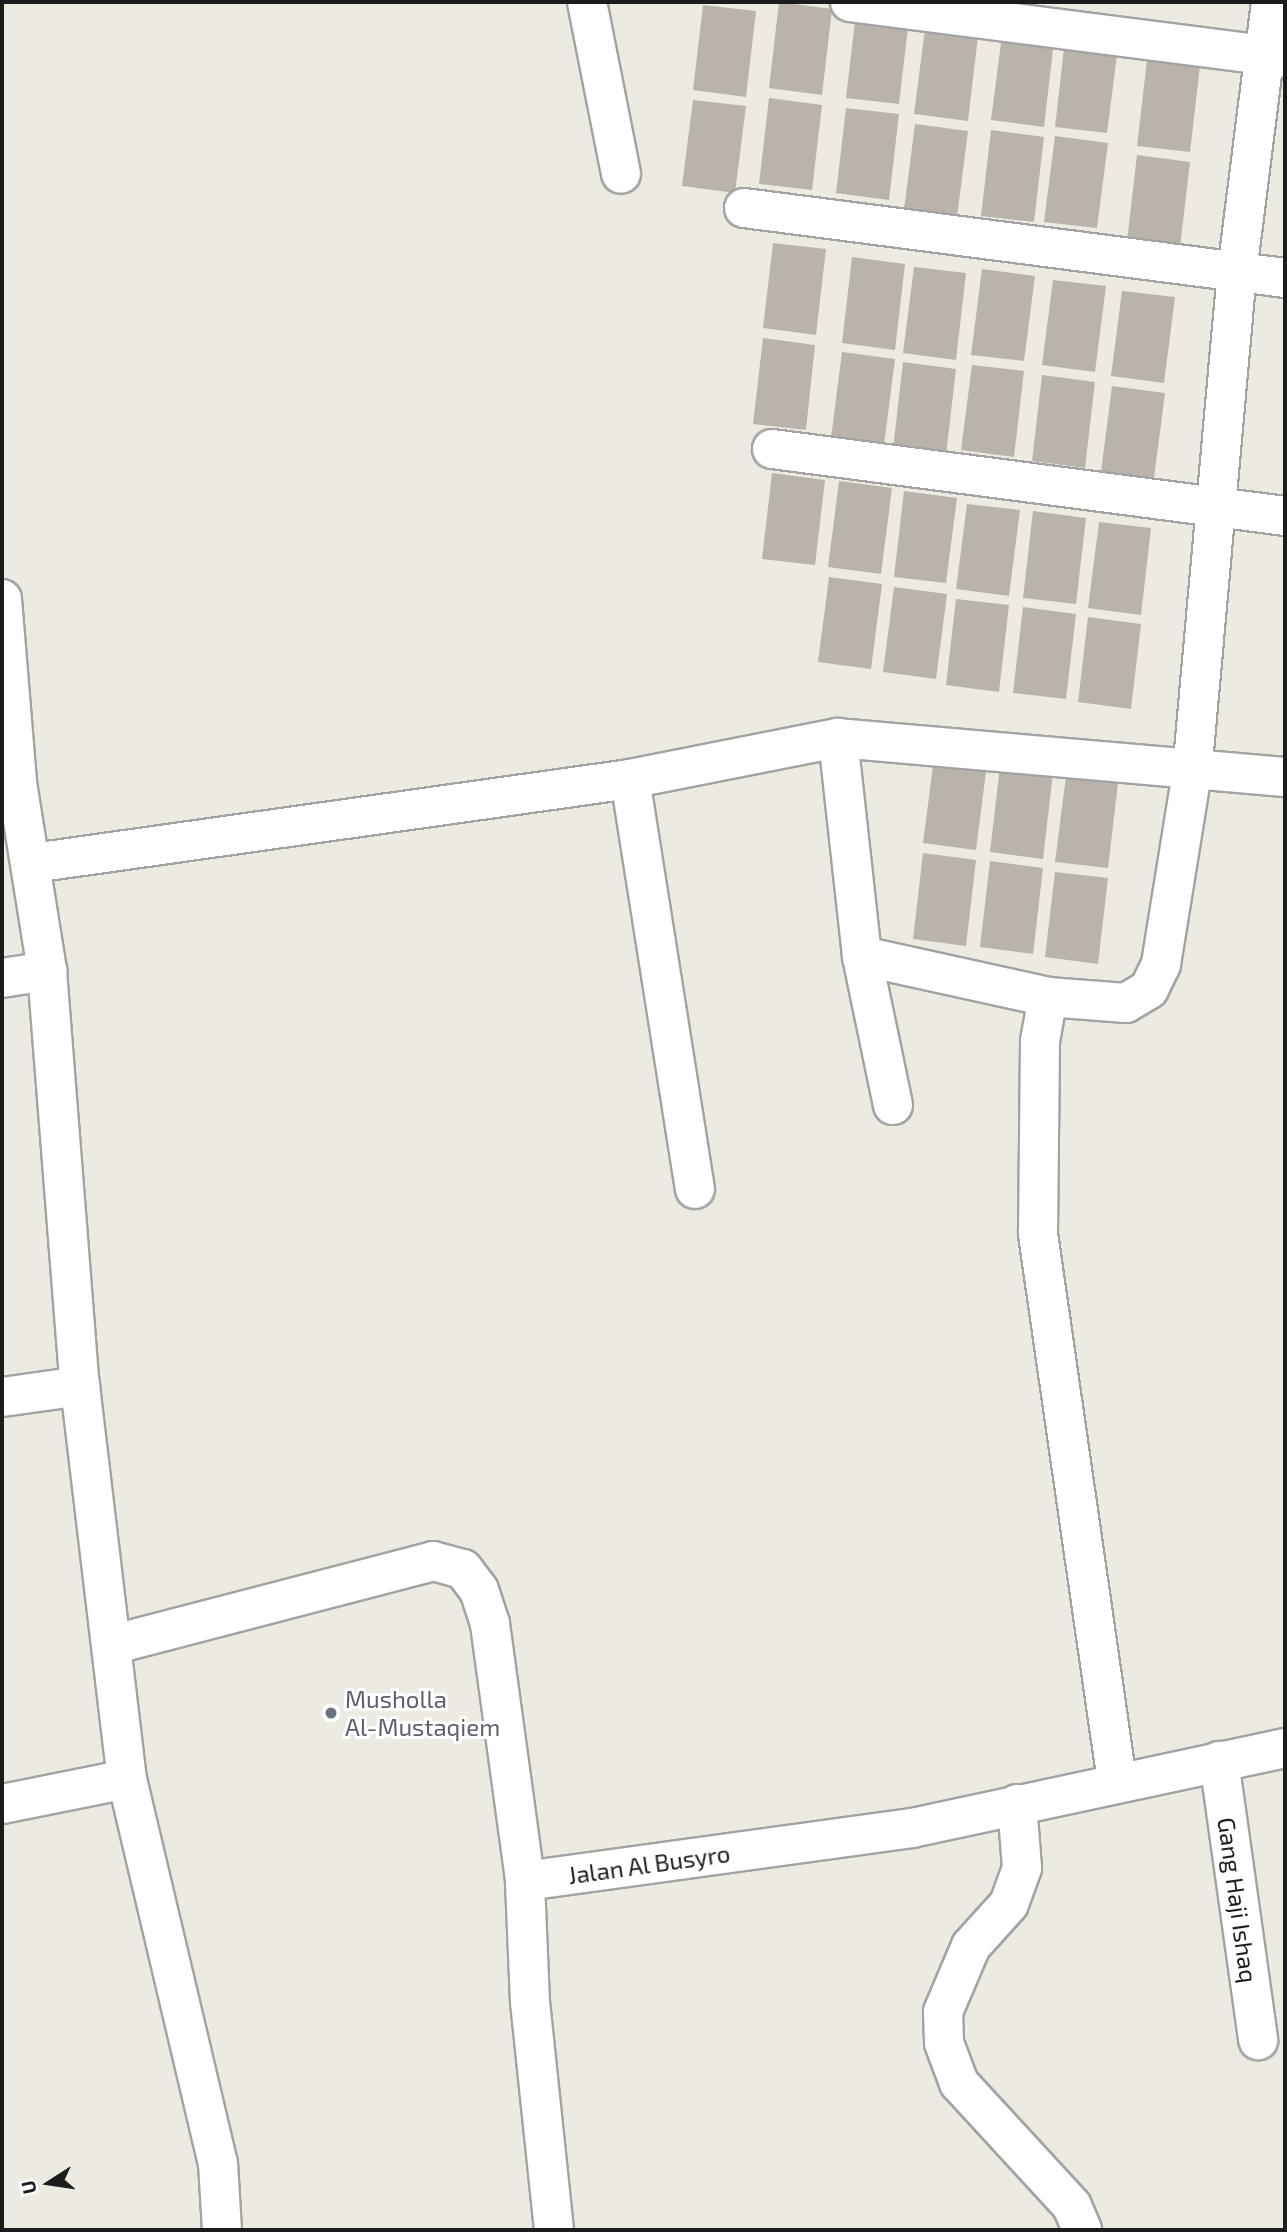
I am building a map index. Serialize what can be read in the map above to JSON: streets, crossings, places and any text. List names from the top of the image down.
{
  "streets": {
    "street": ["Jalan Al Busyro", "Gang Haji Ishaq"]
  },
  "crossings": [
    ["Jalan Al Busyro", "Gang Haji Ishaq"]
  ],
  "places": ["Musholla Al-Mustaqiem"],
  "north": "left"
}
